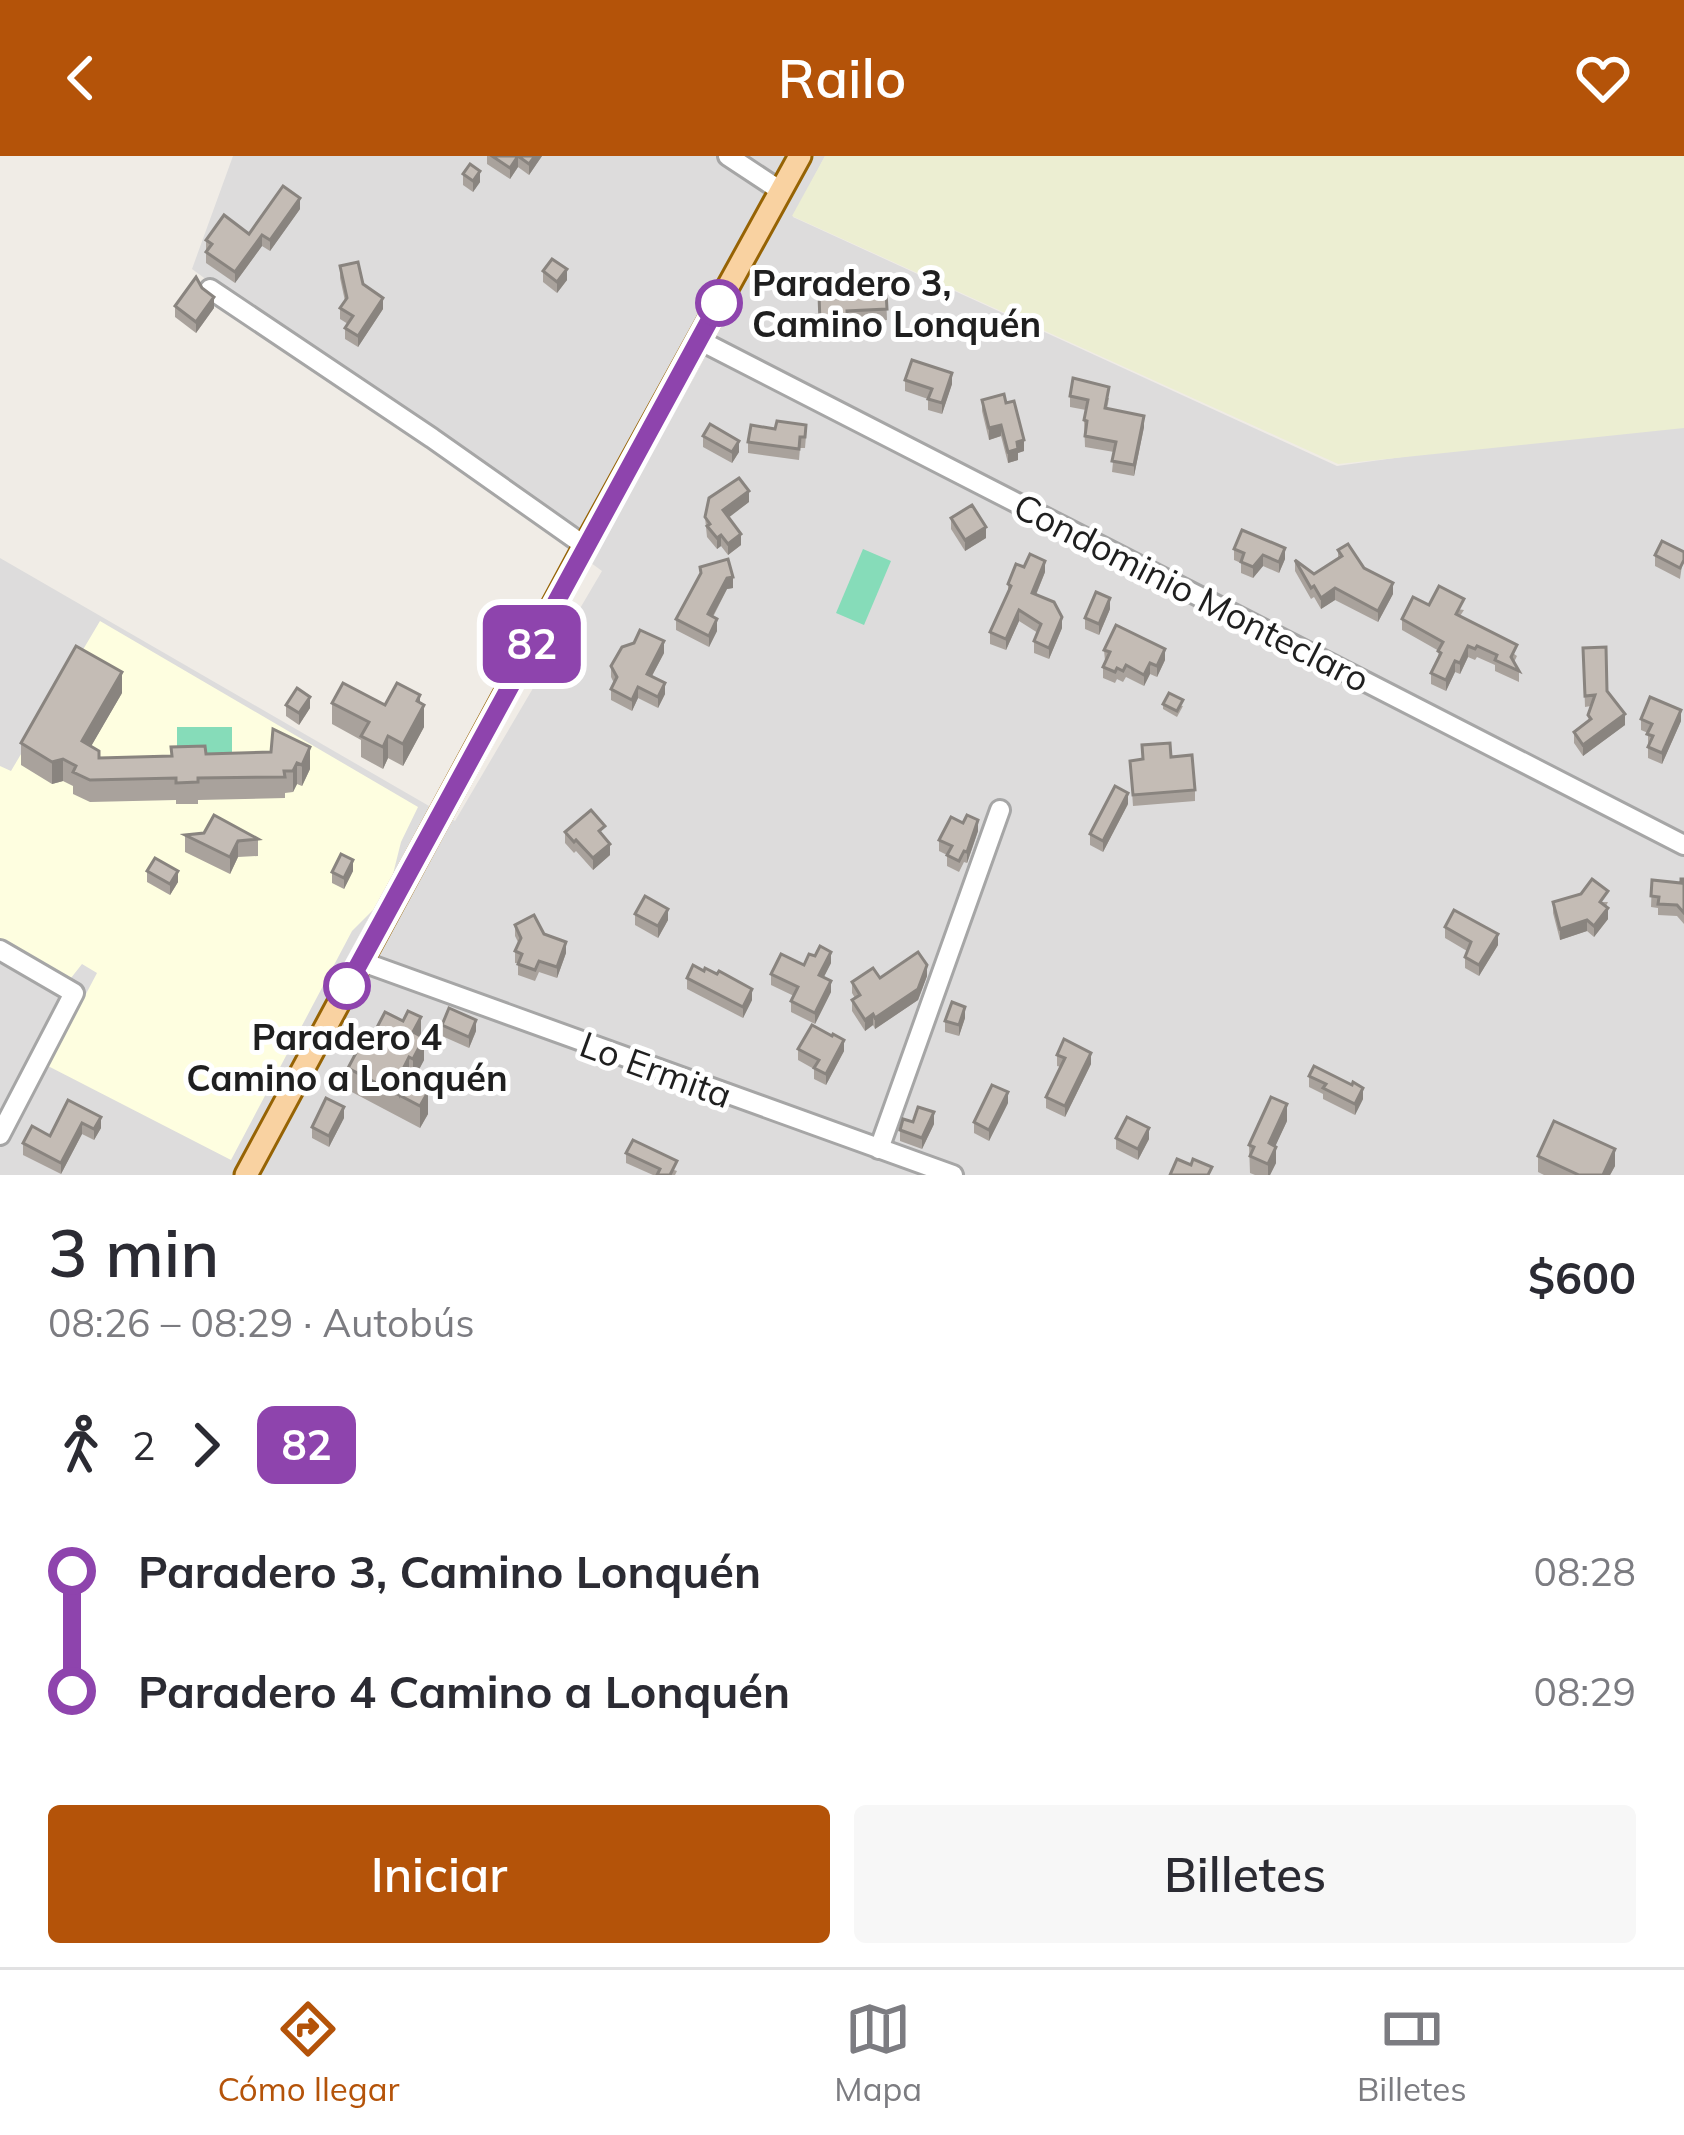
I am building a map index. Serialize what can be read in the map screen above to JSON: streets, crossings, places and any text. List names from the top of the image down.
{
  "streets": {
    "street": ["Condominio Monteclaro", "Lo Ermita"]
  },
  "places": ["Paradero 3, Camino Lonquén", "Paradero 4 Camino a Lonquén"],
  "lines": ["bus line 82"],
  "page": {
    "header": "Railo",
    "on_map": "82",
    "heading": ["3 min", "08:26 – 08:29 · Autobús", "$600"],
    "legs": ["2", "82"],
    "list": [
      {
        "name": "Paradero 3, Camino Lonquén",
        "value": "08:28"
      },
      {
        "name": "Paradero 4 Camino a Lonquén",
        "value": "08:29"
      }
    ],
    "buttons": ["Iniciar", "Billetes"],
    "tabs": ["Cómo llegar", "Mapa", "Billetes"]
  }
}
